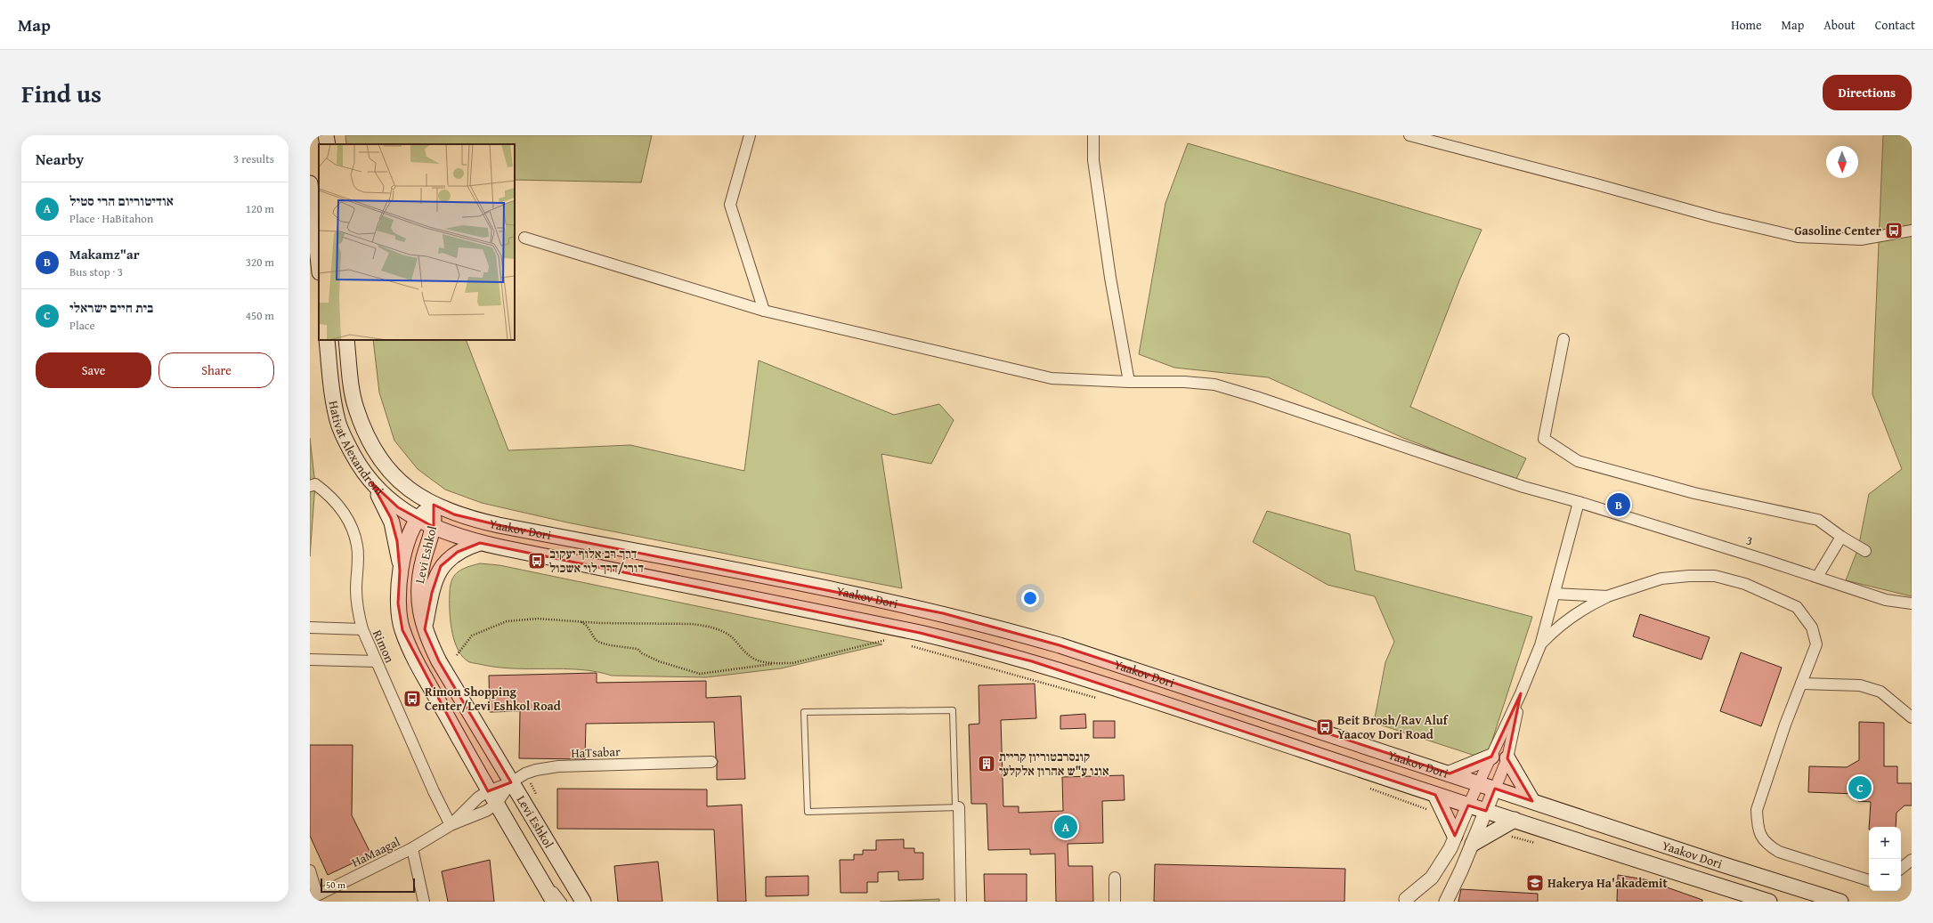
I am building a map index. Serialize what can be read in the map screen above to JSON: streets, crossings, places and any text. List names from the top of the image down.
{
  "streets": {
    "main road": ["Hativat Alexandroni", "Yaakov Dori", "Levi Eshkol"],
    "street": [
      "3",
      "Rimon",
      "HaTsabar",
      "HaMaagal"
    ]
  },
  "crossings": [
    ["Hativat Alexandroni", "Yaakov Dori"],
    ["Hativat Alexandroni", "Levi Eshkol"],
    ["Yaakov Dori", "Levi Eshkol"],
    ["Levi Eshkol", "HaTsabar"],
    ["Levi Eshkol", "HaMaagal"],
    ["Rimon", "HaMaagal"],
    ["HaTsabar", "HaMaagal"]
  ],
  "places": {
    "bus stop": [
      "Gasoline Center",
      "דרך רב אלוף יעקוב דורי/דרך לוי אשכול",
      "Rimon Shopping Center/Levi Eshkol Road",
      "Beit Brosh/Rav Aluf Yaacov Dori Road"
    ],
    "building": ["קונסרבטוריון קריית אונו ע\"ש אהרון אלקלעי"],
    "school or university": ["Hakerya Ha'akademit"]
  },
  "scale_bar": "50 m",
  "north": "bottom",
  "page": {
    "header": "Map",
    "nav": [
      "Home",
      "Map",
      "About",
      "Contact"
    ],
    "title": "Find us",
    "buttons": [
      "Directions",
      ["Save", "Share"]
    ],
    "heading": ["Nearby", "3 results"],
    "list": [
      {
        "mark": "A",
        "name": "אודיטוריום הרי סטיל",
        "note": "Place · HaBitahon",
        "value": "120 m"
      },
      {
        "mark": "B",
        "name": "Makamz\"ar",
        "note": "Bus stop · 3",
        "value": "320 m"
      },
      {
        "mark": "C",
        "name": "בית חיים ישראלי",
        "note": "Place",
        "value": "450 m"
      }
    ],
    "pins": ["B", "C", "A"],
    "map_buttons": ["+", "−"],
    "scale": "50 m"
  }
}
